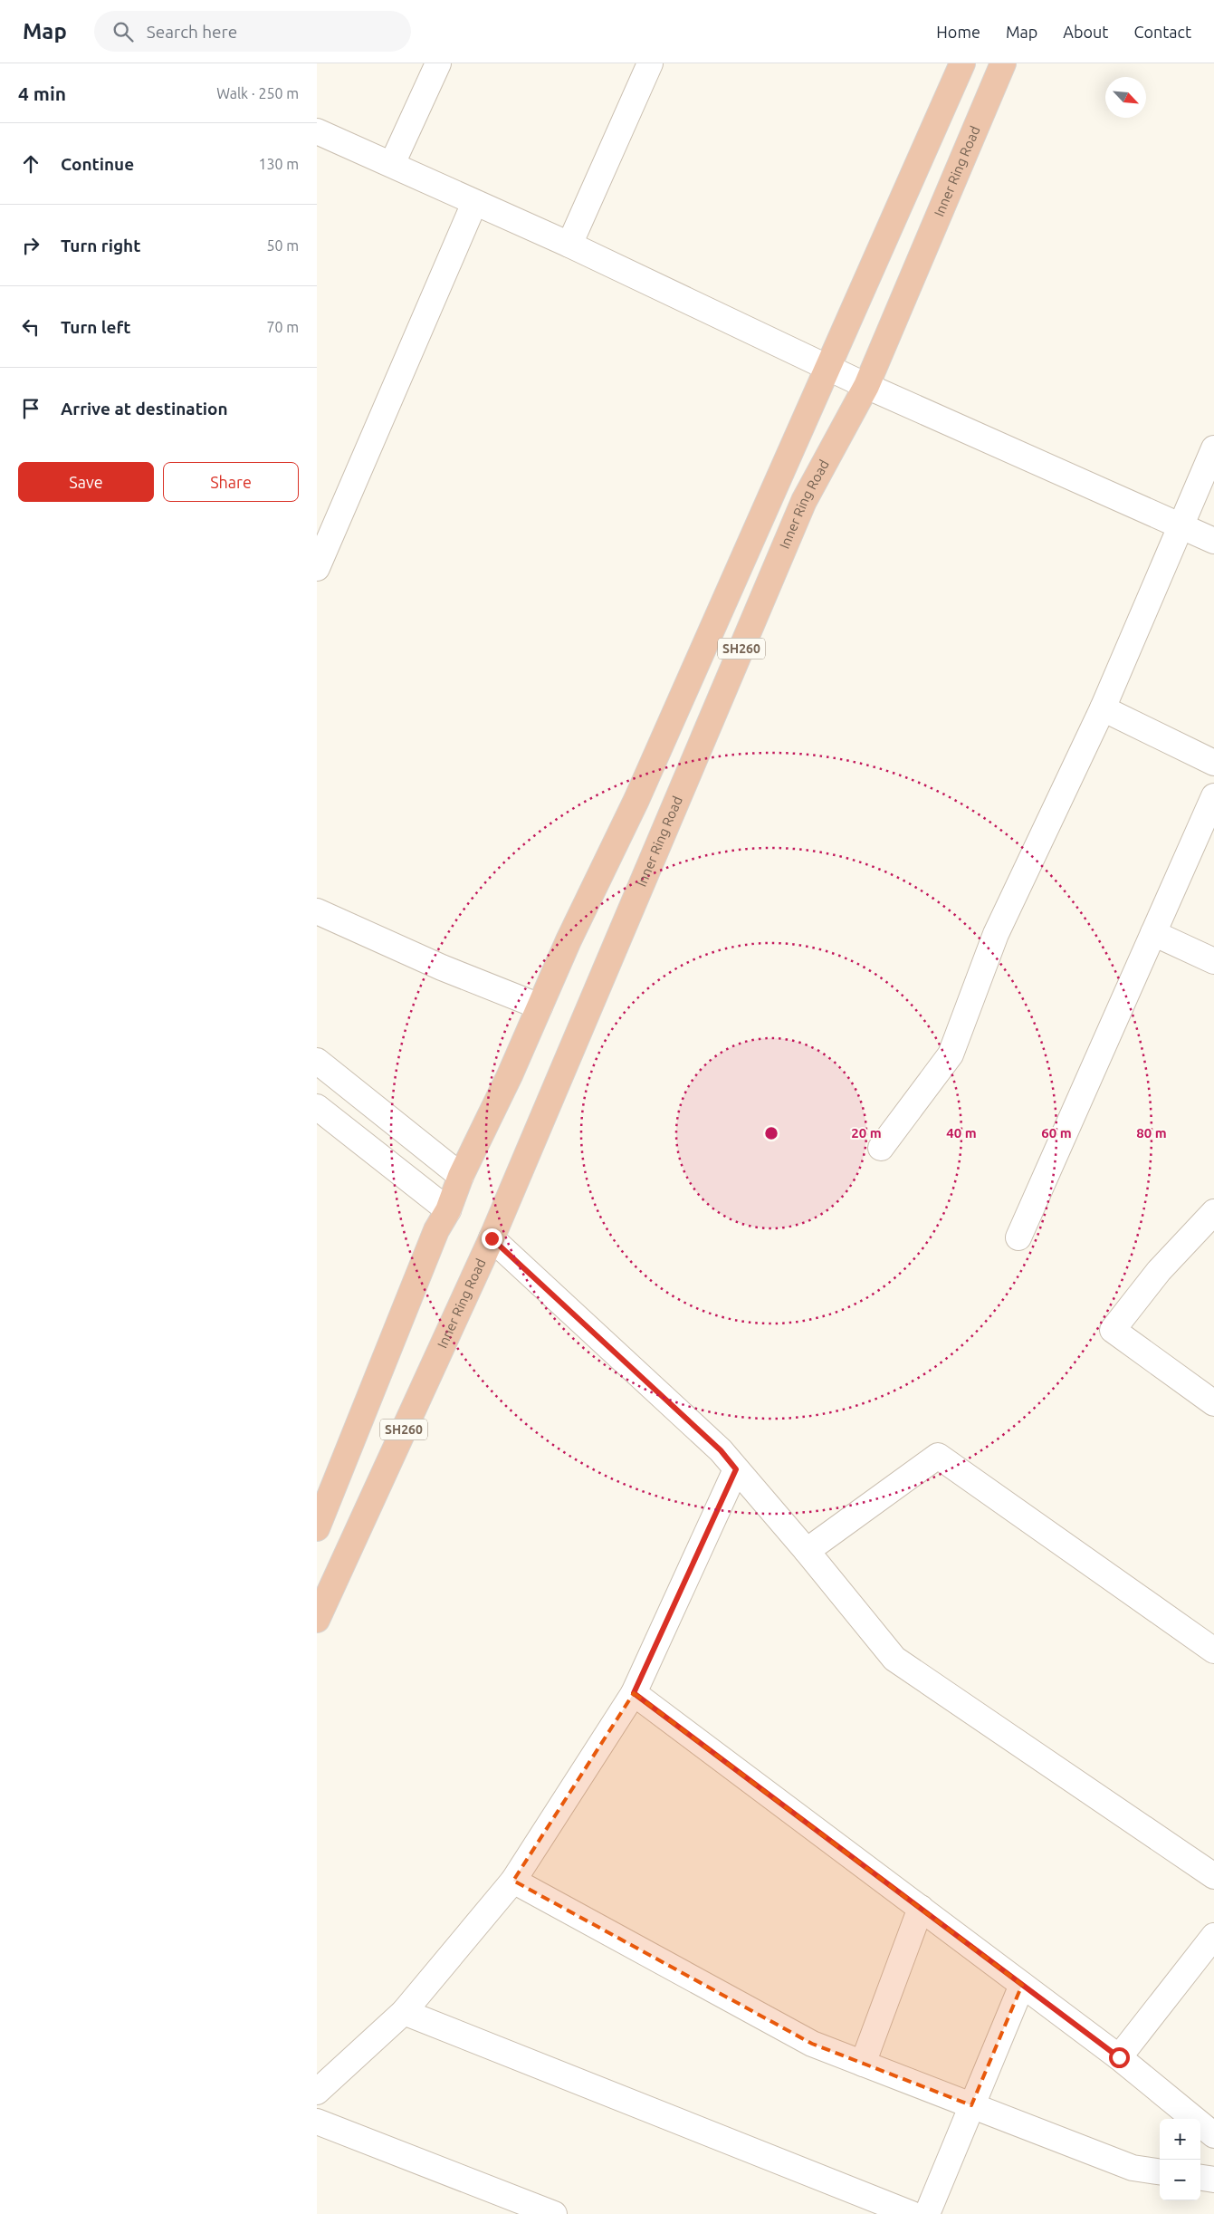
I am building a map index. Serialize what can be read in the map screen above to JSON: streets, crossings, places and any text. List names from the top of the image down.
{
  "streets": {
    "highway": ["Inner Ring Road", "SH260"]
  },
  "north": "bottom right",
  "page": {
    "header": "Map",
    "search": "Search here",
    "nav": [
      "Home",
      "Map",
      "About",
      "Contact"
    ],
    "heading": ["4 min", "Walk · 250 m"],
    "list": [
      ["Continue", "130 m"],
      ["Turn right", "50 m"],
      ["Turn left", "70 m"],
      "Arrive at destination"
    ],
    "buttons": ["Save", "Share"],
    "map_buttons": ["+", "−"]
  },
  "rings": [
    "20 m",
    "40 m",
    "60 m",
    "80 m"
  ]
}
